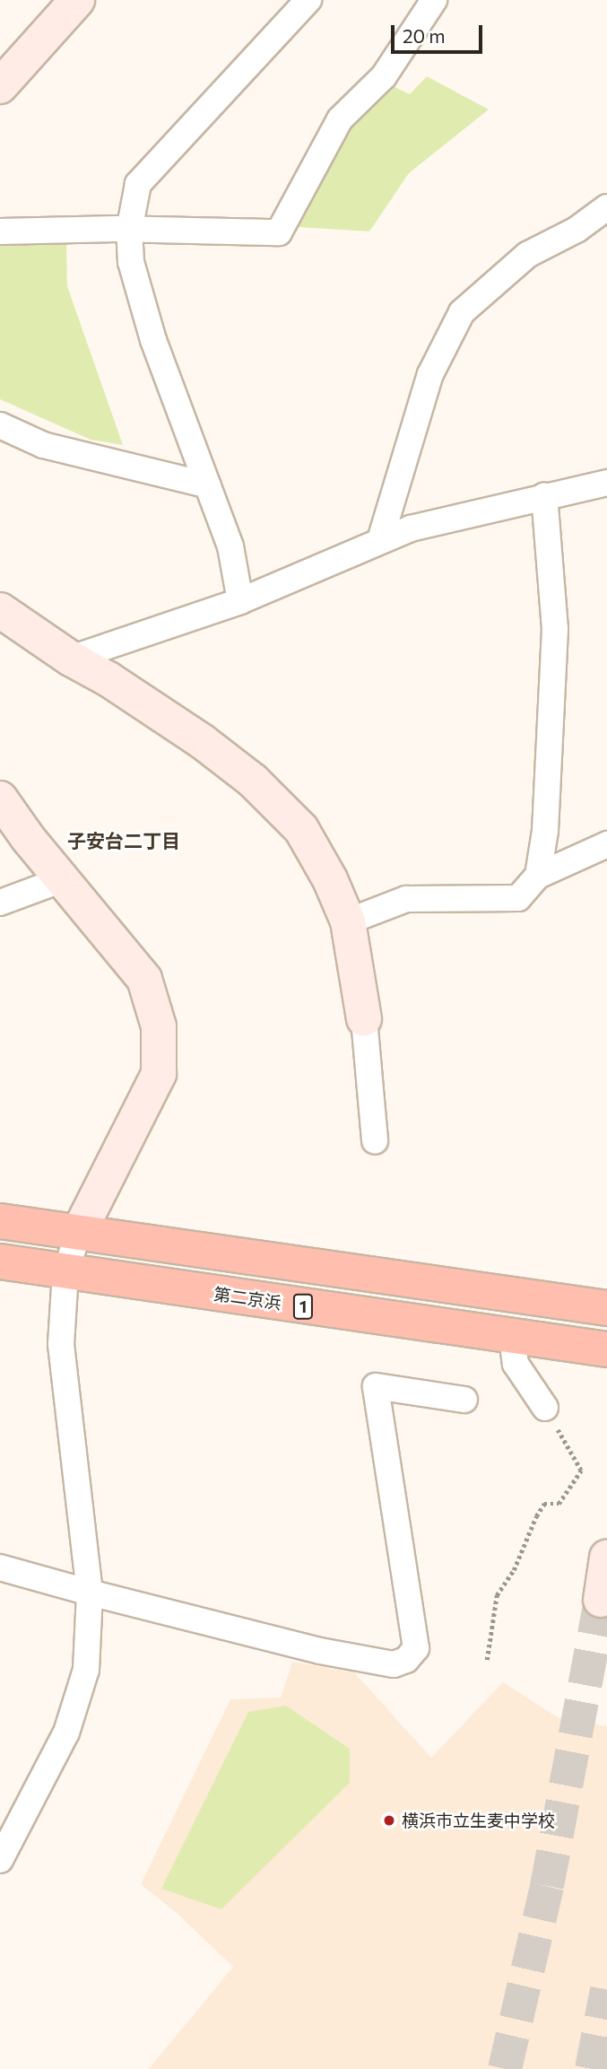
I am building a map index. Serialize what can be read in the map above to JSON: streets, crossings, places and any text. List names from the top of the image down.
{
  "streets": {
    "highway": ["第二京浜", "1"]
  },
  "districts": ["子安台二丁目"],
  "places": ["横浜市立生麦中学校"],
  "scale_bar": "20 m"
}
